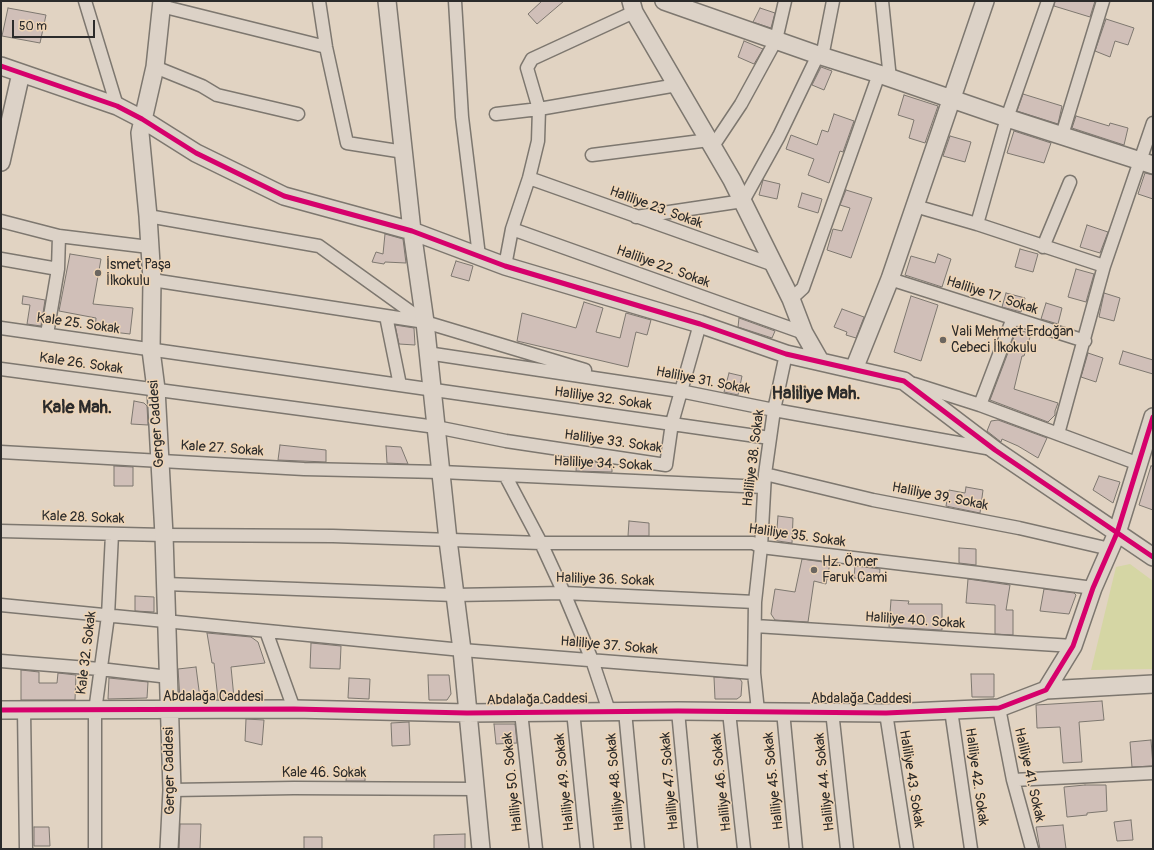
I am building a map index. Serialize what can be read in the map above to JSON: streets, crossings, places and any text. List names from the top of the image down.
{
  "streets": {
    "street": [
      "Haliliye 23. Sokak",
      "Haliliye 22. Sokak",
      "Haliliye 17. Sokak",
      "Kale 25. Sokak",
      "Kale 26. Sokak",
      "Haliliye 31. Sokak",
      "Haliliye 32. Sokak",
      "Gerger Caddesi",
      "Haliliye 33. Sokak",
      "Kale 27. Sokak",
      "Haliliye 38. Sokak",
      "Haliliye 34. Sokak",
      "Haliliye 39. Sokak",
      "Kale 28. Sokak",
      "Haliliye 35. Sokak",
      "Haliliye 36. Sokak",
      "Haliliye 40. Sokak",
      "Haliliye 37. Sokak",
      "Kale 32. Sokak",
      "Abdalağa Caddesi",
      "Kale 46. Sokak",
      "Haliliye 41. Sokak",
      "Haliliye 42. Sokak",
      "Haliliye 43. Sokak",
      "Haliliye 47. Sokak",
      "Haliliye 45. Sokak",
      "Haliliye 50. Sokak",
      "Haliliye 49. Sokak",
      "Haliliye 48. Sokak",
      "Haliliye 46. Sokak",
      "Haliliye 44. Sokak"
    ]
  },
  "crossings": [
    ["Kale 25. Sokak", "Haliliye 32. Sokak"],
    ["Kale 25. Sokak", "Gerger Caddesi"],
    ["Kale 26. Sokak", "Gerger Caddesi"],
    ["Kale 26. Sokak", "Haliliye 33. Sokak"],
    ["Haliliye 31. Sokak", "Haliliye 33. Sokak"],
    ["Haliliye 31. Sokak", "Haliliye 38. Sokak"],
    ["Haliliye 32. Sokak", "Haliliye 33. Sokak"],
    ["Haliliye 32. Sokak", "Haliliye 38. Sokak"],
    ["Gerger Caddesi", "Kale 27. Sokak"],
    ["Gerger Caddesi", "Kale 28. Sokak"],
    ["Gerger Caddesi", "Haliliye 36. Sokak"],
    ["Gerger Caddesi", "Haliliye 37. Sokak"],
    ["Gerger Caddesi", "Abdalağa Caddesi"],
    ["Gerger Caddesi", "Kale 46. Sokak"],
    ["Kale 27. Sokak", "Haliliye 34. Sokak"],
    ["Haliliye 38. Sokak", "Haliliye 34. Sokak"],
    ["Haliliye 38. Sokak", "Haliliye 39. Sokak"],
    ["Haliliye 38. Sokak", "Haliliye 35. Sokak"],
    ["Haliliye 38. Sokak", "Haliliye 36. Sokak"],
    ["Haliliye 38. Sokak", "Haliliye 40. Sokak"],
    ["Haliliye 38. Sokak", "Haliliye 37. Sokak"],
    ["Haliliye 38. Sokak", "Abdalağa Caddesi"],
    ["Haliliye 34. Sokak", "Haliliye 48. Sokak"],
    ["Kale 28. Sokak", "Haliliye 35. Sokak"],
    ["Kale 28. Sokak", "Kale 32. Sokak"],
    ["Haliliye 35. Sokak", "Haliliye 48. Sokak"],
    ["Haliliye 36. Sokak", "Haliliye 48. Sokak"],
    ["Haliliye 37. Sokak", "Kale 32. Sokak"],
    ["Haliliye 37. Sokak", "Haliliye 48. Sokak"],
    ["Kale 32. Sokak", "Abdalağa Caddesi"],
    ["Abdalağa Caddesi", "Haliliye 41. Sokak"],
    ["Abdalağa Caddesi", "Haliliye 42. Sokak"],
    ["Abdalağa Caddesi", "Haliliye 43. Sokak"],
    ["Abdalağa Caddesi", "Haliliye 47. Sokak"],
    ["Abdalağa Caddesi", "Haliliye 45. Sokak"],
    ["Abdalağa Caddesi", "Haliliye 50. Sokak"],
    ["Abdalağa Caddesi", "Haliliye 49. Sokak"],
    ["Abdalağa Caddesi", "Haliliye 48. Sokak"],
    ["Abdalağa Caddesi", "Haliliye 46. Sokak"],
    ["Abdalağa Caddesi", "Haliliye 44. Sokak"]
  ],
  "districts": ["Haliliye Mah.", "Kale Mah."],
  "places": ["İsmet Paşa İlkokulu", "Vali Mehmet Erdoğan Cebeci İlkokulu", "Hz. Ömer Faruk Cami"],
  "scale_bar": "50 m"
}
